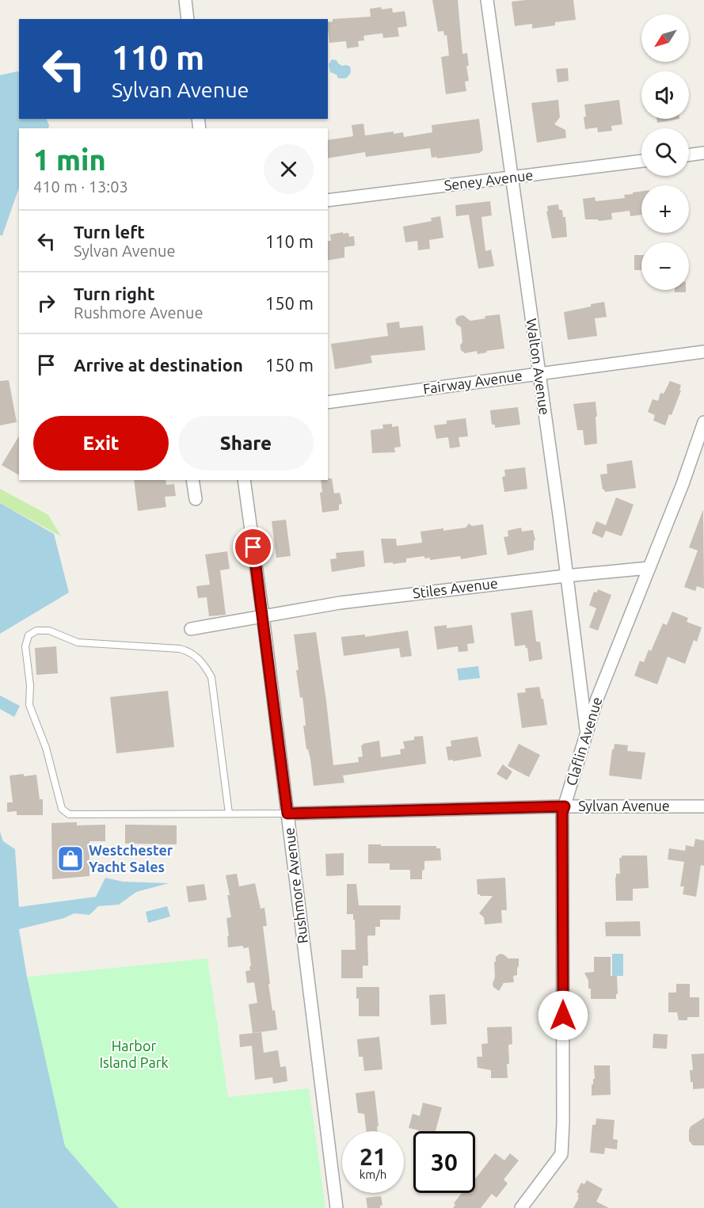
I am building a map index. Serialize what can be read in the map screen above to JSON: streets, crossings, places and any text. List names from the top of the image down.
{
  "streets": {
    "street": [
      "Seney Avenue",
      "Walton Avenue",
      "Fairway Avenue",
      "Stiles Avenue",
      "Claflin Avenue",
      "Sylvan Avenue",
      "Rushmore Avenue"
    ]
  },
  "crossings": [
    ["Seney Avenue", "Walton Avenue"],
    ["Walton Avenue", "Fairway Avenue"],
    ["Walton Avenue", "Stiles Avenue"],
    ["Walton Avenue", "Claflin Avenue"],
    ["Stiles Avenue", "Claflin Avenue"],
    ["Stiles Avenue", "Rushmore Avenue"],
    ["Claflin Avenue", "Sylvan Avenue"],
    ["Sylvan Avenue", "Rushmore Avenue"]
  ],
  "parks": ["Harbor Island Park"],
  "places": {
    "shop": ["Westchester Yacht Sales"]
  },
  "north": "bottom left",
  "page": {
    "map_buttons": ["+", "−"],
    "turn": ["110 m", "Sylvan Avenue"],
    "heading": ["1 min", "410 m · 13:03"],
    "list": [
      {
        "name": "Turn left",
        "note": "Sylvan Avenue",
        "value": "110 m"
      },
      {
        "name": "Turn right",
        "note": "Rushmore Avenue",
        "value": "150 m"
      },
      {
        "name": "Arrive at destination",
        "value": "150 m"
      }
    ],
    "buttons": ["Exit", "Share"],
    "speed": "21 km/h",
    "limit": "30"
  }
}
